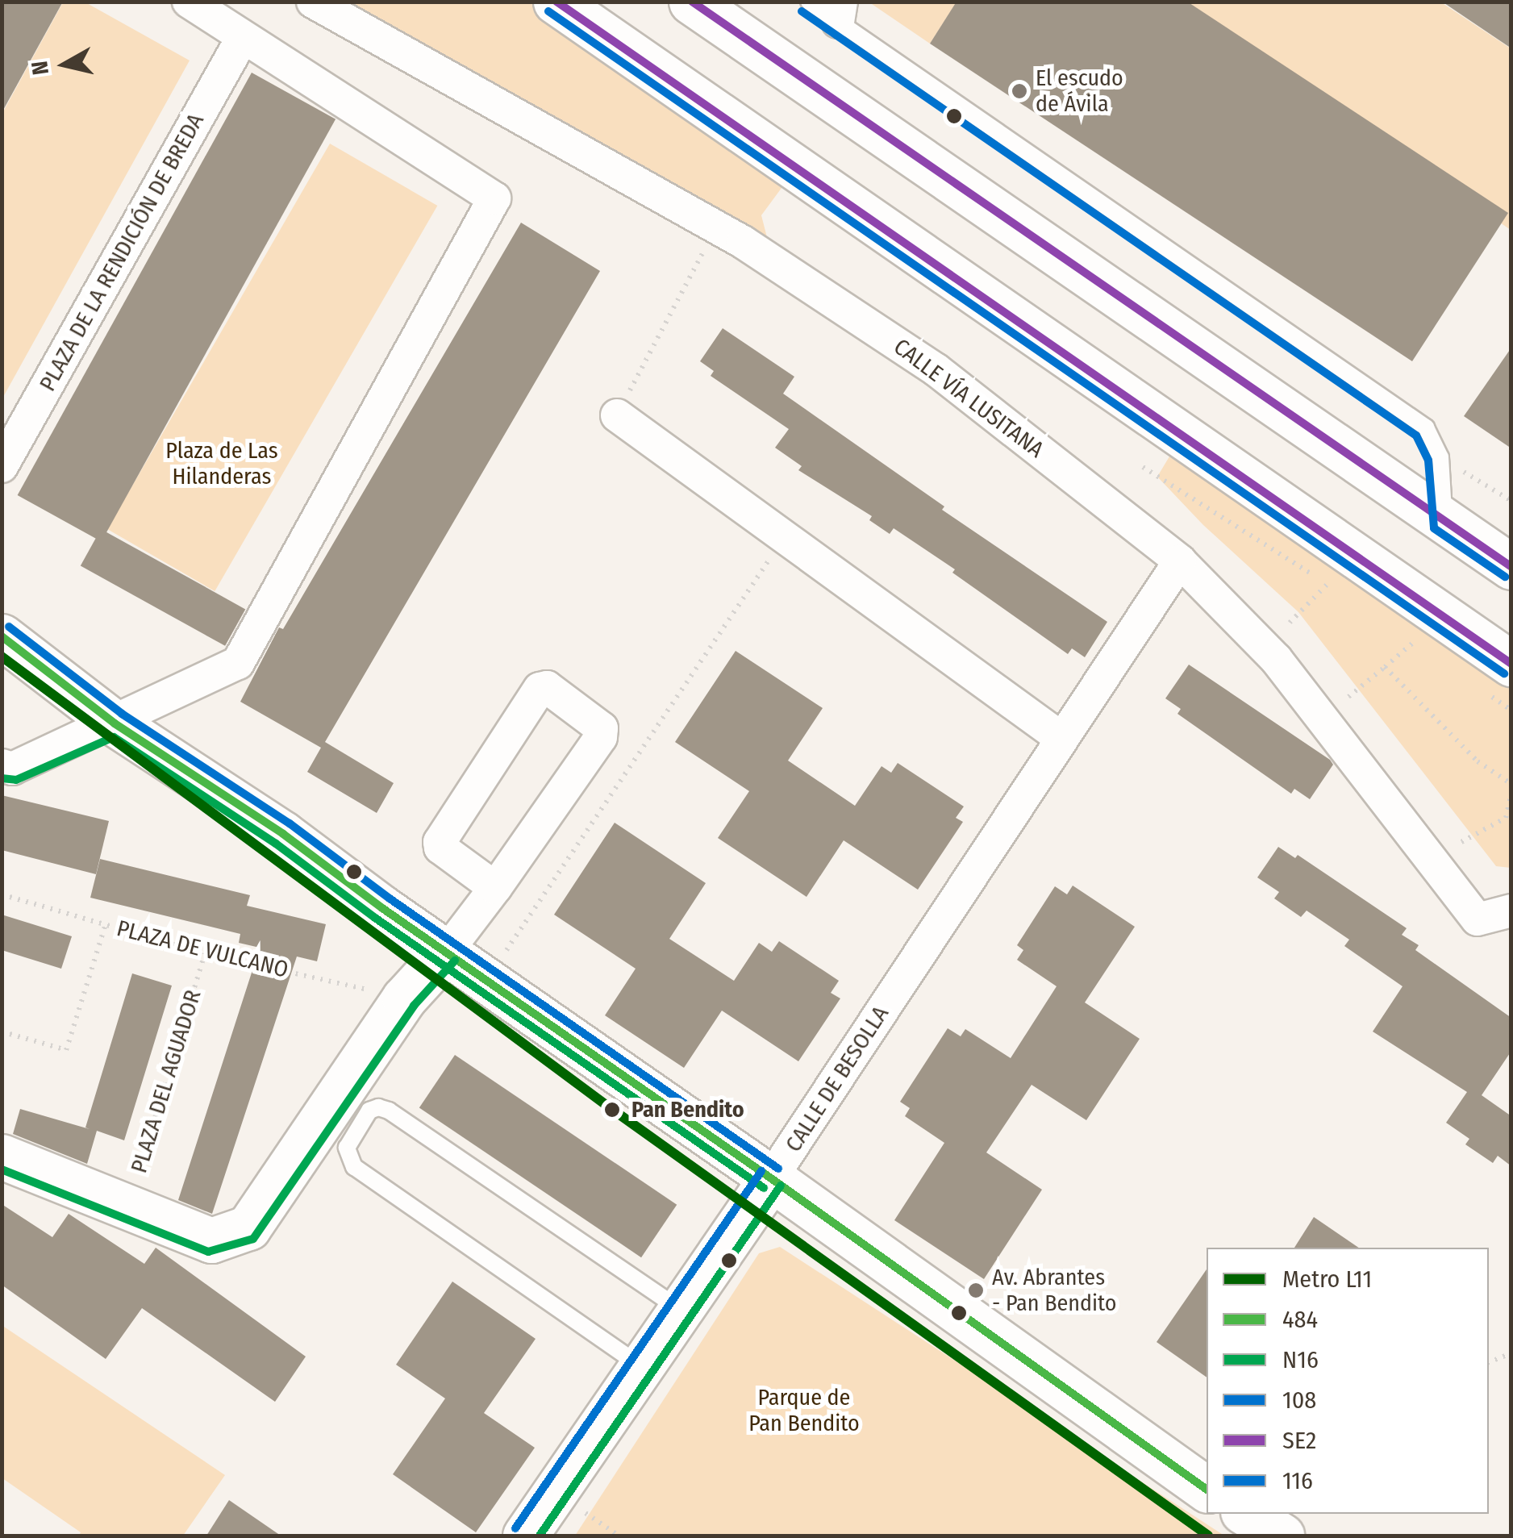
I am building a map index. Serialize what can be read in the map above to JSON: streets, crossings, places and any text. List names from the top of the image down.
{
  "streets": {
    "street": ["PLAZA DE LA RENDICIÓN DE BREDA", "CALLE VÍA LUSITANA", "CALLE DE BESOLLA"],
    "path": ["PLAZA DE VULCANO", "PLAZA DEL AGUADOR"]
  },
  "crossings": [
    ["CALLE VÍA LUSITANA", "CALLE DE BESOLLA"],
    ["PLAZA DE VULCANO", "PLAZA DEL AGUADOR"]
  ],
  "parks": ["Plaza de Las Hilanderas", "Parque de Pan Bendito"],
  "places": ["El escudo de Ávila", "Pan Bendito", "Av. Abrantes - Pan Bendito"],
  "lines": [
    "transit line SE2",
    "transit line 116",
    "transit line 108",
    "transit line 484",
    "metro line L11",
    "transit line N16"
  ],
  "legend": [
    "Metro L11",
    "484",
    "N16",
    "108",
    "SE2",
    "116"
  ],
  "north": "left"
}
